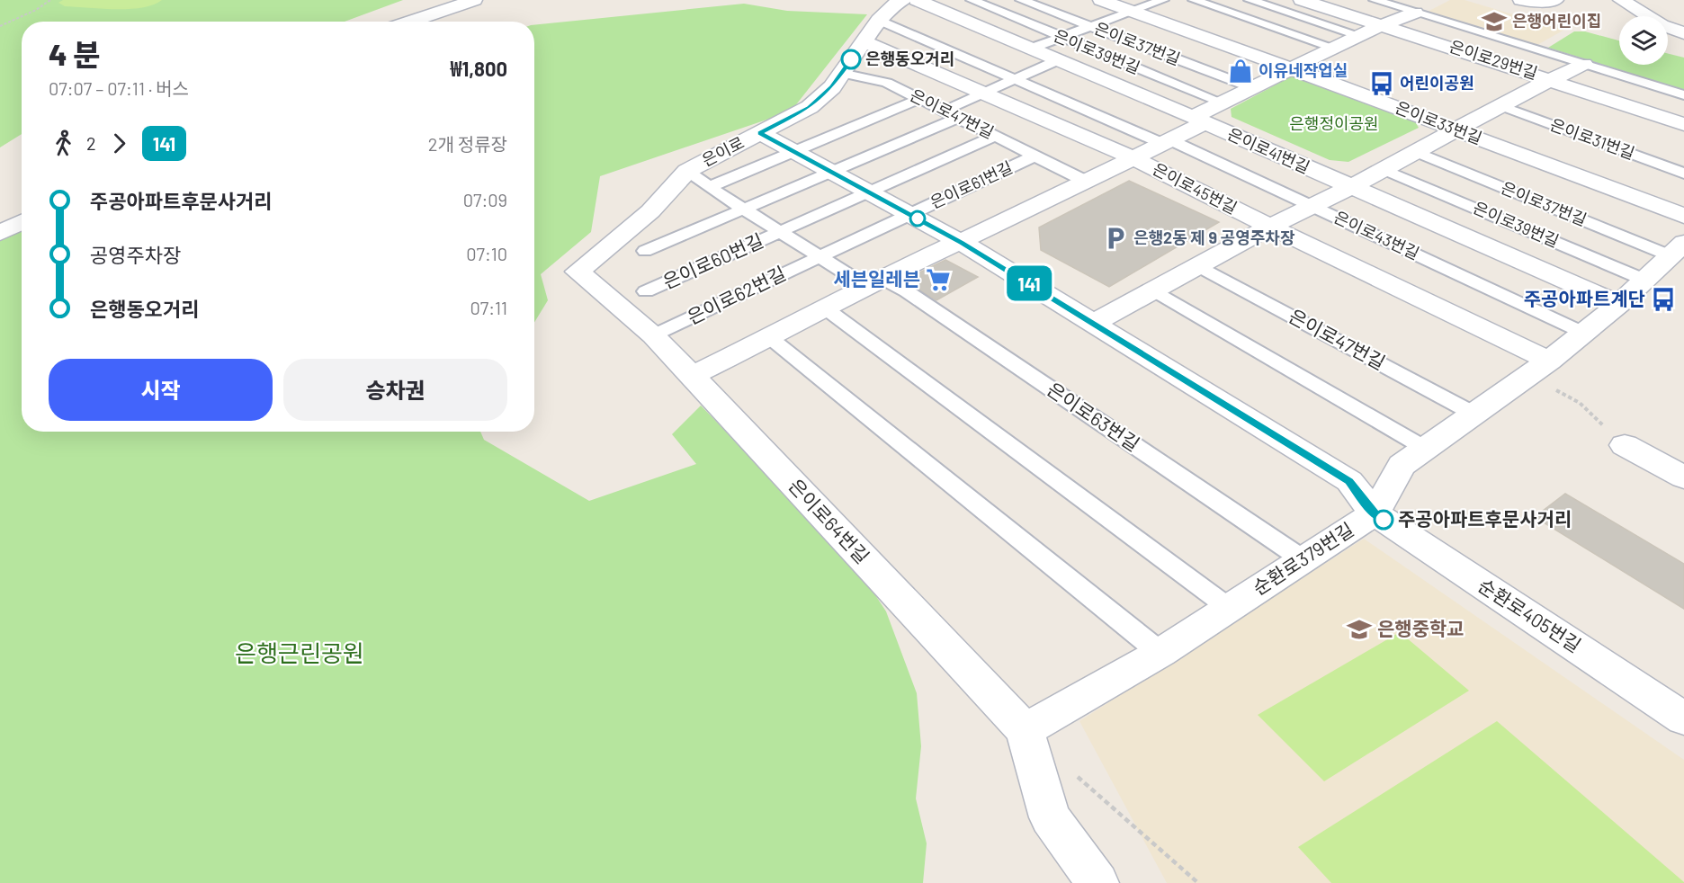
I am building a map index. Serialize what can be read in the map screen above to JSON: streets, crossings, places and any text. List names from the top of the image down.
{
  "streets": {
    "street": [
      "은이로29번길",
      "은이로33번길",
      "은이로41번길",
      "은이로",
      "은이로45번길",
      "은이로64번길",
      "순환로379번길",
      "순환로405번길"
    ],
    "lane": [
      "은이로37번길",
      "은이로39번길",
      "은이로47번길",
      "은이로31번길",
      "은이로61번길",
      "은이로43번길",
      "은이로60번길",
      "은이로62번길",
      "은이로63번길"
    ]
  },
  "crossings": [
    ["은이로37번길", "순환로379번길"],
    ["은이로39번길", "순환로379번길"],
    ["은이로47번길", "은이로"],
    ["은이로47번길", "은이로61번길"],
    ["은이로47번길", "은이로60번길"],
    ["은이로47번길", "순환로379번길"],
    ["은이로41번길", "순환로379번길"],
    ["은이로", "은이로61번길"],
    ["은이로", "은이로45번길"],
    ["은이로", "은이로43번길"],
    ["은이로", "은이로60번길"],
    ["은이로", "은이로62번길"],
    ["은이로", "은이로63번길"],
    ["은이로", "은이로64번길"],
    ["은이로61번길", "은이로62번길"],
    ["은이로45번길", "순환로379번길"],
    ["은이로43번길", "순환로379번길"],
    ["은이로62번길", "은이로64번길"],
    ["은이로63번길", "순환로379번길"],
    ["은이로64번길", "순환로379번길"],
    ["순환로379번길", "순환로405번길"]
  ],
  "parks": ["은행정이공원", "은행근린공원"],
  "places": {
    "school or university": ["은행어린이집", "은행중학교"],
    "other": ["은행동오거리", "주공아파트후문사거리"],
    "shop": ["이유네작업실"],
    "bus stop": ["어린이공원", "주공아파트계단"],
    "parking": ["은행2동 제 9 공영주차장"],
    "supermarket": ["세븐일레븐"]
  },
  "lines": ["bus line 141"],
  "page": {
    "on_map": "141",
    "heading": ["4 분", "07:07 – 07:11 · 버스", "₩1,800"],
    "legs": ["2", "141", "2개 정류장"],
    "list": [
      {
        "name": "주공아파트후문사거리",
        "value": "07:09"
      },
      {
        "name": "공영주차장",
        "value": "07:10"
      },
      {
        "name": "은행동오거리",
        "value": "07:11"
      }
    ],
    "buttons": ["시작", "승차권"]
  }
}
